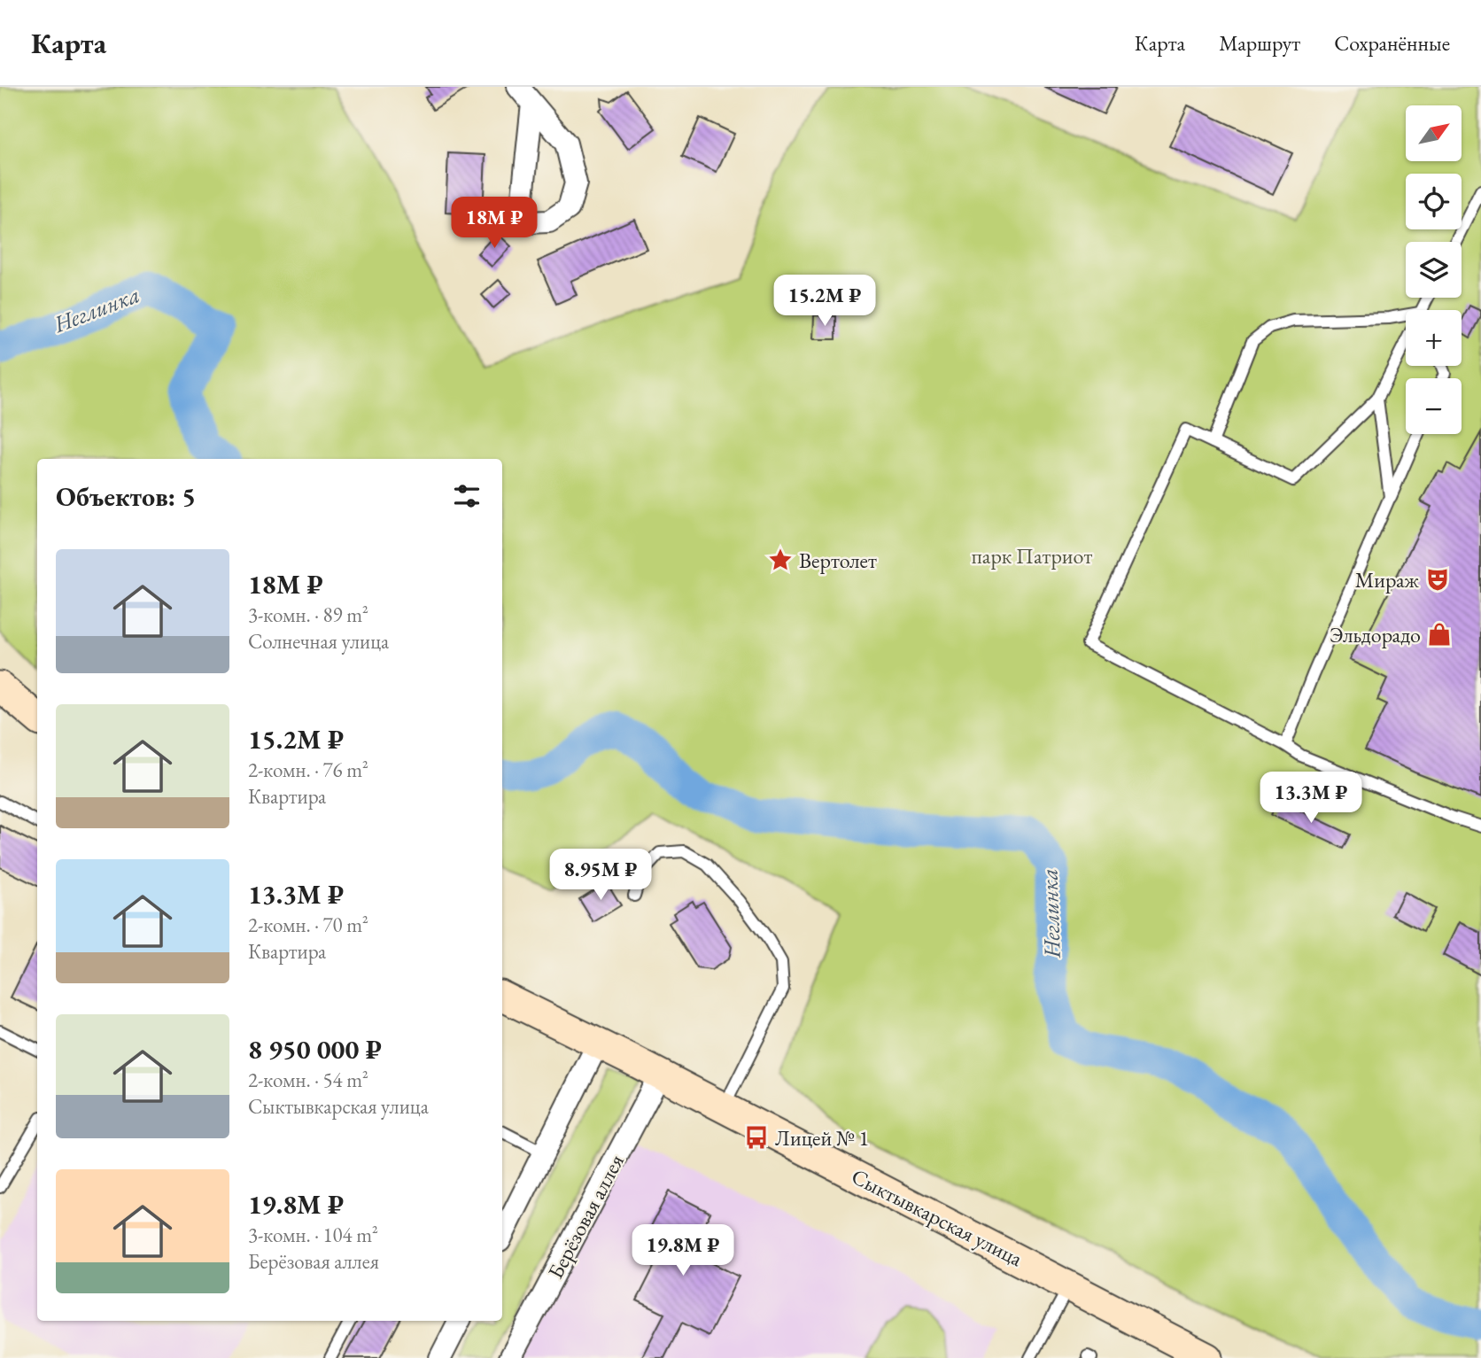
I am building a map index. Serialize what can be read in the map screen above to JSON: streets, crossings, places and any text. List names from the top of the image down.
{
  "streets": {
    "street": ["Берёзовая аллея", "Сыктывкарская улица"]
  },
  "crossings": [
    ["Берёзовая аллея", "Сыктывкарская улица"]
  ],
  "water": ["Неглинка"],
  "parks": ["парк Патриот"],
  "places": {
    "place": ["Вертолет"],
    "theatre": ["Мираж"],
    "shop": ["Эльдорадо"],
    "bus stop": ["Лицей № 1"]
  },
  "north": "top right",
  "page": {
    "header": "Карта",
    "nav": ["Карта", "Маршрут", "Сохранённые"],
    "map_buttons": ["+", "−"],
    "price": [
      "18M ₽",
      "15.2M ₽",
      "13.3M ₽",
      "8.95M ₽",
      "19.8M ₽"
    ],
    "heading": "Объектов: 5",
    "list": [
      {
        "name": "18M ₽",
        "note": "3-комн. · 89 m² · Солнечная улица"
      },
      {
        "name": "15.2M ₽",
        "note": "2-комн. · 76 m² · Квартира"
      },
      {
        "name": "13.3M ₽",
        "note": "2-комн. · 70 m² · Квартира"
      },
      {
        "name": "8 950 000 ₽",
        "note": "2-комн. · 54 m² · Сыктывкарская улица"
      },
      {
        "name": "19.8M ₽",
        "note": "3-комн. · 104 m² · Берёзовая аллея"
      }
    ]
  }
}
